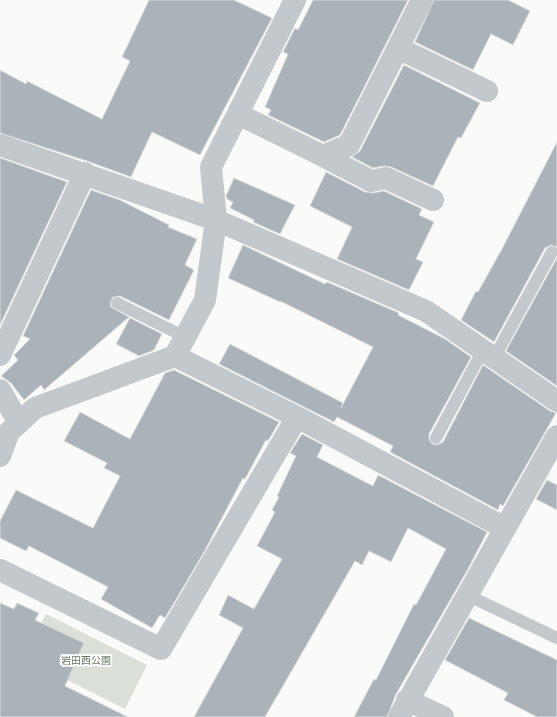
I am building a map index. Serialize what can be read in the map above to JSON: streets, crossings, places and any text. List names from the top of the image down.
{
  "parks": ["岩田西公園"]
}
